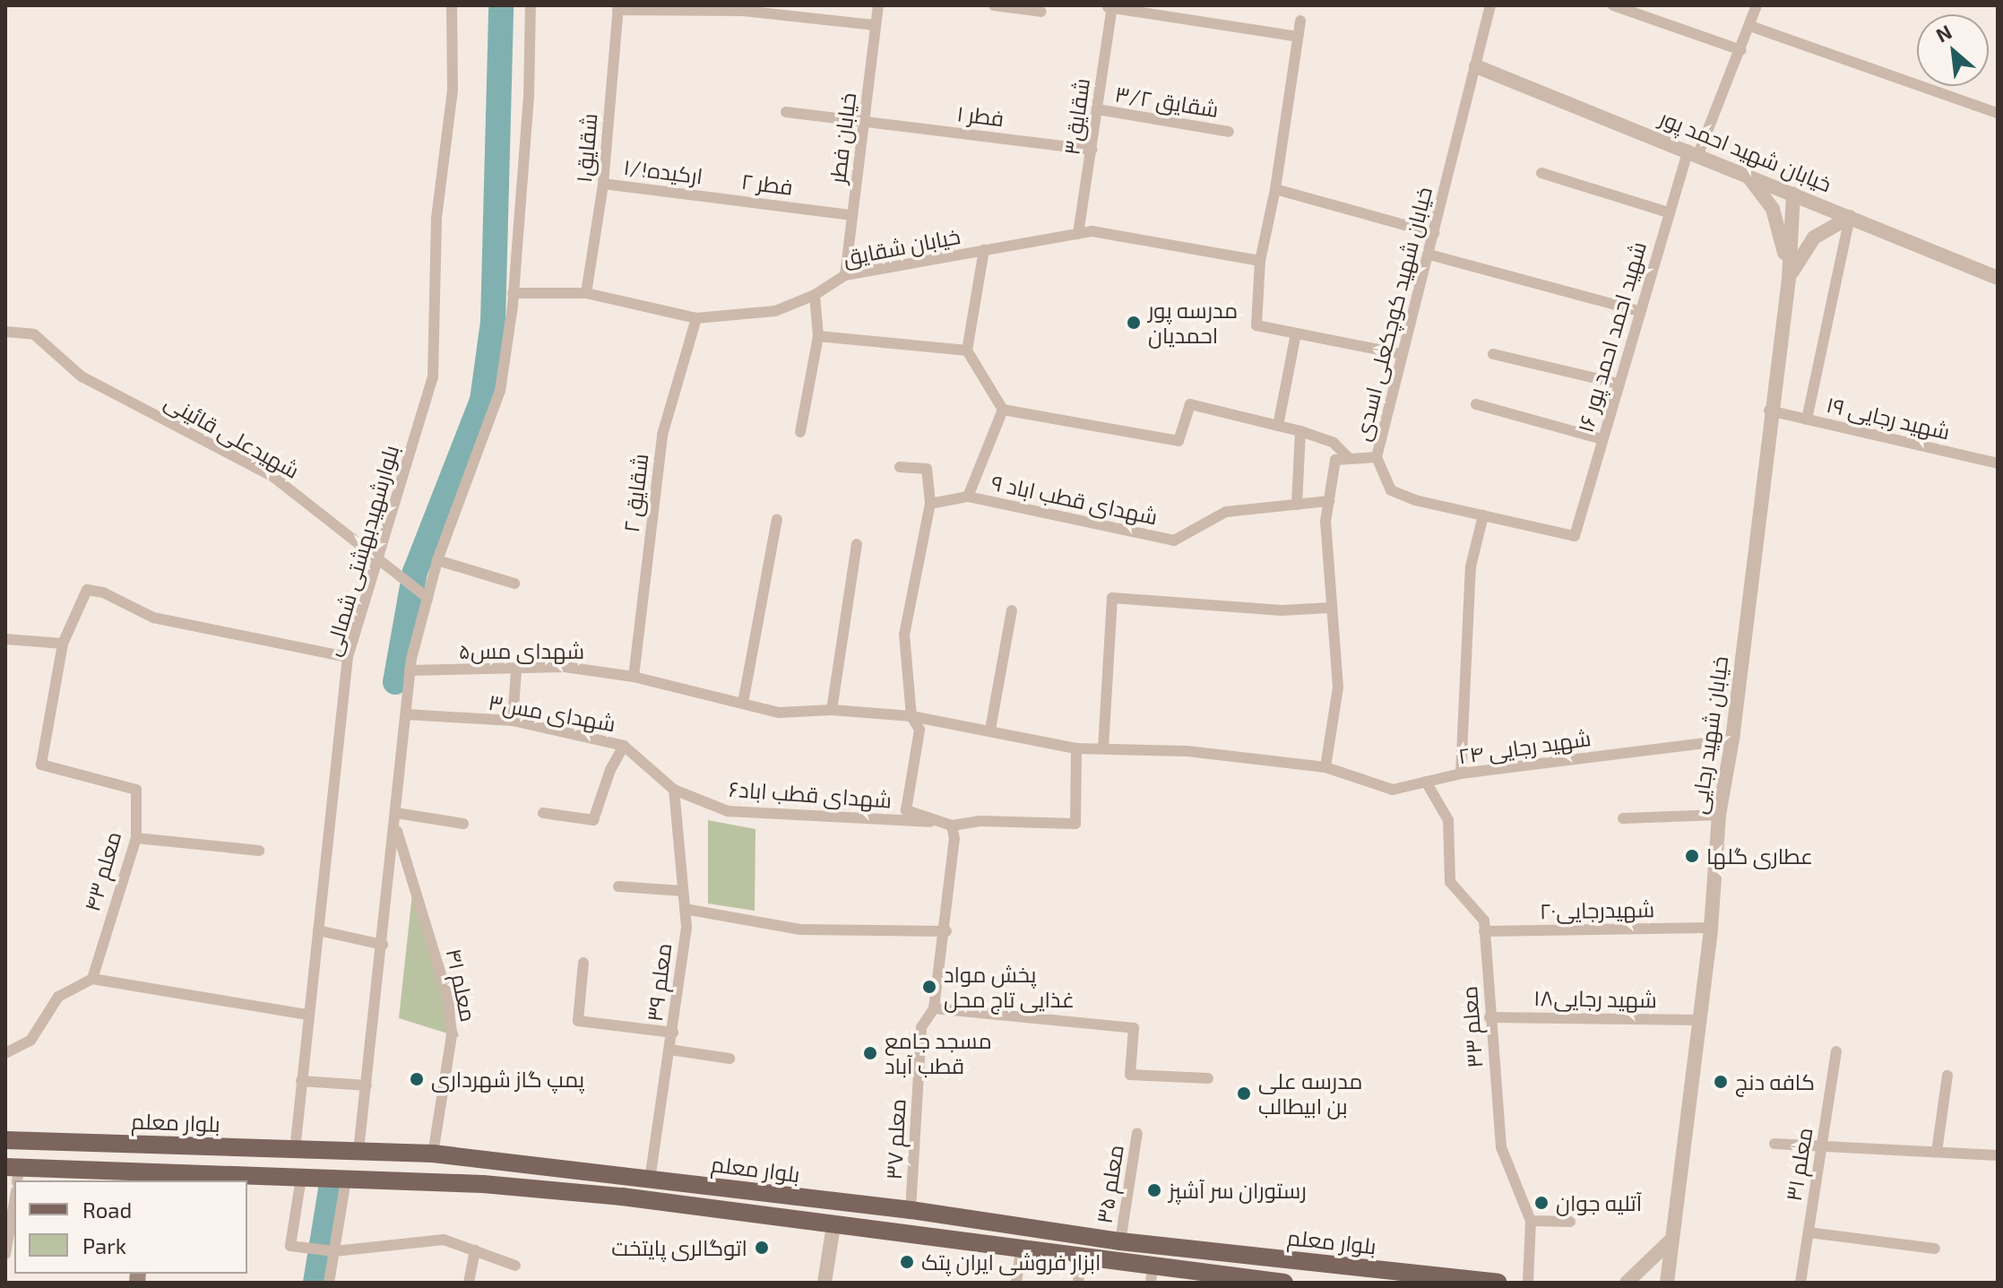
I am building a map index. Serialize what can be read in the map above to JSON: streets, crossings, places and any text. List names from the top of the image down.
{
  "streets": {
    "main road": ["بلوار معلم"],
    "street": [
      "شقایق ۳/۲",
      "فطر ۱",
      "شقایق۳",
      "خیابان فطر",
      "شقایق۱",
      "خیابان شهید احمد پور",
      "ارکیده۱/۱",
      "فطر ۲",
      "خیابان شقایق",
      "خیابان شهید کوچکعلی اسدی",
      "شهید احمد احمد پور ۱۶",
      "شهید رجایی ۱۹",
      "شهیدعلی قائینی",
      "شقایق ۲",
      "شهدای قطب اباد ۹",
      "بلوارشهیدبهشتی شمالی",
      "شهدای مس۵",
      "شهدای مس۳",
      "خیابان شهید رجایی",
      "شهید رجایی ۲۴",
      "شهدای قطب اباد۶",
      "معلم ۴۳",
      "شهیدرجایی۲۰",
      "معلم ۳۹",
      "معلم ۴۱",
      "شهید رجایی۱۸",
      "معلم ۳۳",
      "معلم ۳۷",
      "معلم ۳۱",
      "معلم ۳۵"
    ]
  },
  "crossings": [
    ["شقایق ۳/۲", "شقایق۳"],
    ["فطر ۱", "شقایق۳"],
    ["فطر ۱", "خیابان فطر"],
    ["شقایق۳", "خیابان شقایق"],
    ["خیابان فطر", "فطر ۲"],
    ["خیابان فطر", "خیابان شقایق"],
    ["شقایق۱", "ارکیده۱/۱"],
    ["شقایق۱", "خیابان شقایق"],
    ["خیابان شهید احمد پور", "خیابان شهید کوچکعلی اسدی"],
    ["خیابان شهید احمد پور", "شهید احمد احمد پور ۱۶"],
    ["خیابان شهید احمد پور", "خیابان شهید رجایی"],
    ["ارکیده۱/۱", "فطر ۲"],
    ["خیابان شقایق", "شقایق ۲"],
    ["خیابان شهید کوچکعلی اسدی", "شهید رجایی ۲۴"],
    ["شهید رجایی ۱۹", "خیابان شهید رجایی"],
    ["شهیدعلی قائینی", "بلوارشهیدبهشتی شمالی"],
    ["شقایق ۲", "شهدای مس۵"],
    ["بلوارشهیدبهشتی شمالی", "بلوار معلم"],
    ["شهدای مس۵", "شهید رجایی ۲۴"],
    ["شهدای مس۳", "شهدای قطب اباد۶"],
    ["شهدای مس۳", "معلم ۳۹"],
    ["خیابان شهید رجایی", "شهید رجایی ۲۴"],
    ["خیابان شهید رجایی", "شهیدرجایی۲۰"],
    ["خیابان شهید رجایی", "شهید رجایی۱۸"],
    ["شهید رجایی ۲۴", "معلم ۳۳"],
    ["شهدای قطب اباد۶", "معلم ۳۹"],
    ["شهیدرجایی۲۰", "معلم ۳۳"],
    ["معلم ۳۹", "بلوار معلم"],
    ["معلم ۴۱", "بلوار معلم"],
    ["شهید رجایی۱۸", "معلم ۳۳"],
    ["بلوار معلم", "معلم ۳۷"],
    ["بلوار معلم", "معلم ۳۵"]
  ],
  "places": [
    "مدرسه پور احمدیان",
    "عطاری گلها",
    "پخش مواد غذایی تاج محل",
    "مسجد جامع قطب آباد",
    "پمپ گاز شهرداری",
    "کافه دنج",
    "مدرسه علی بن ابیطالب",
    "رستوران سر آشپز",
    "آتلیه جوان",
    "اتوگالری پایتخت",
    "ابزار فروشی ایران پتک"
  ],
  "legend": ["Road", "Park"],
  "north": "top left"
}
